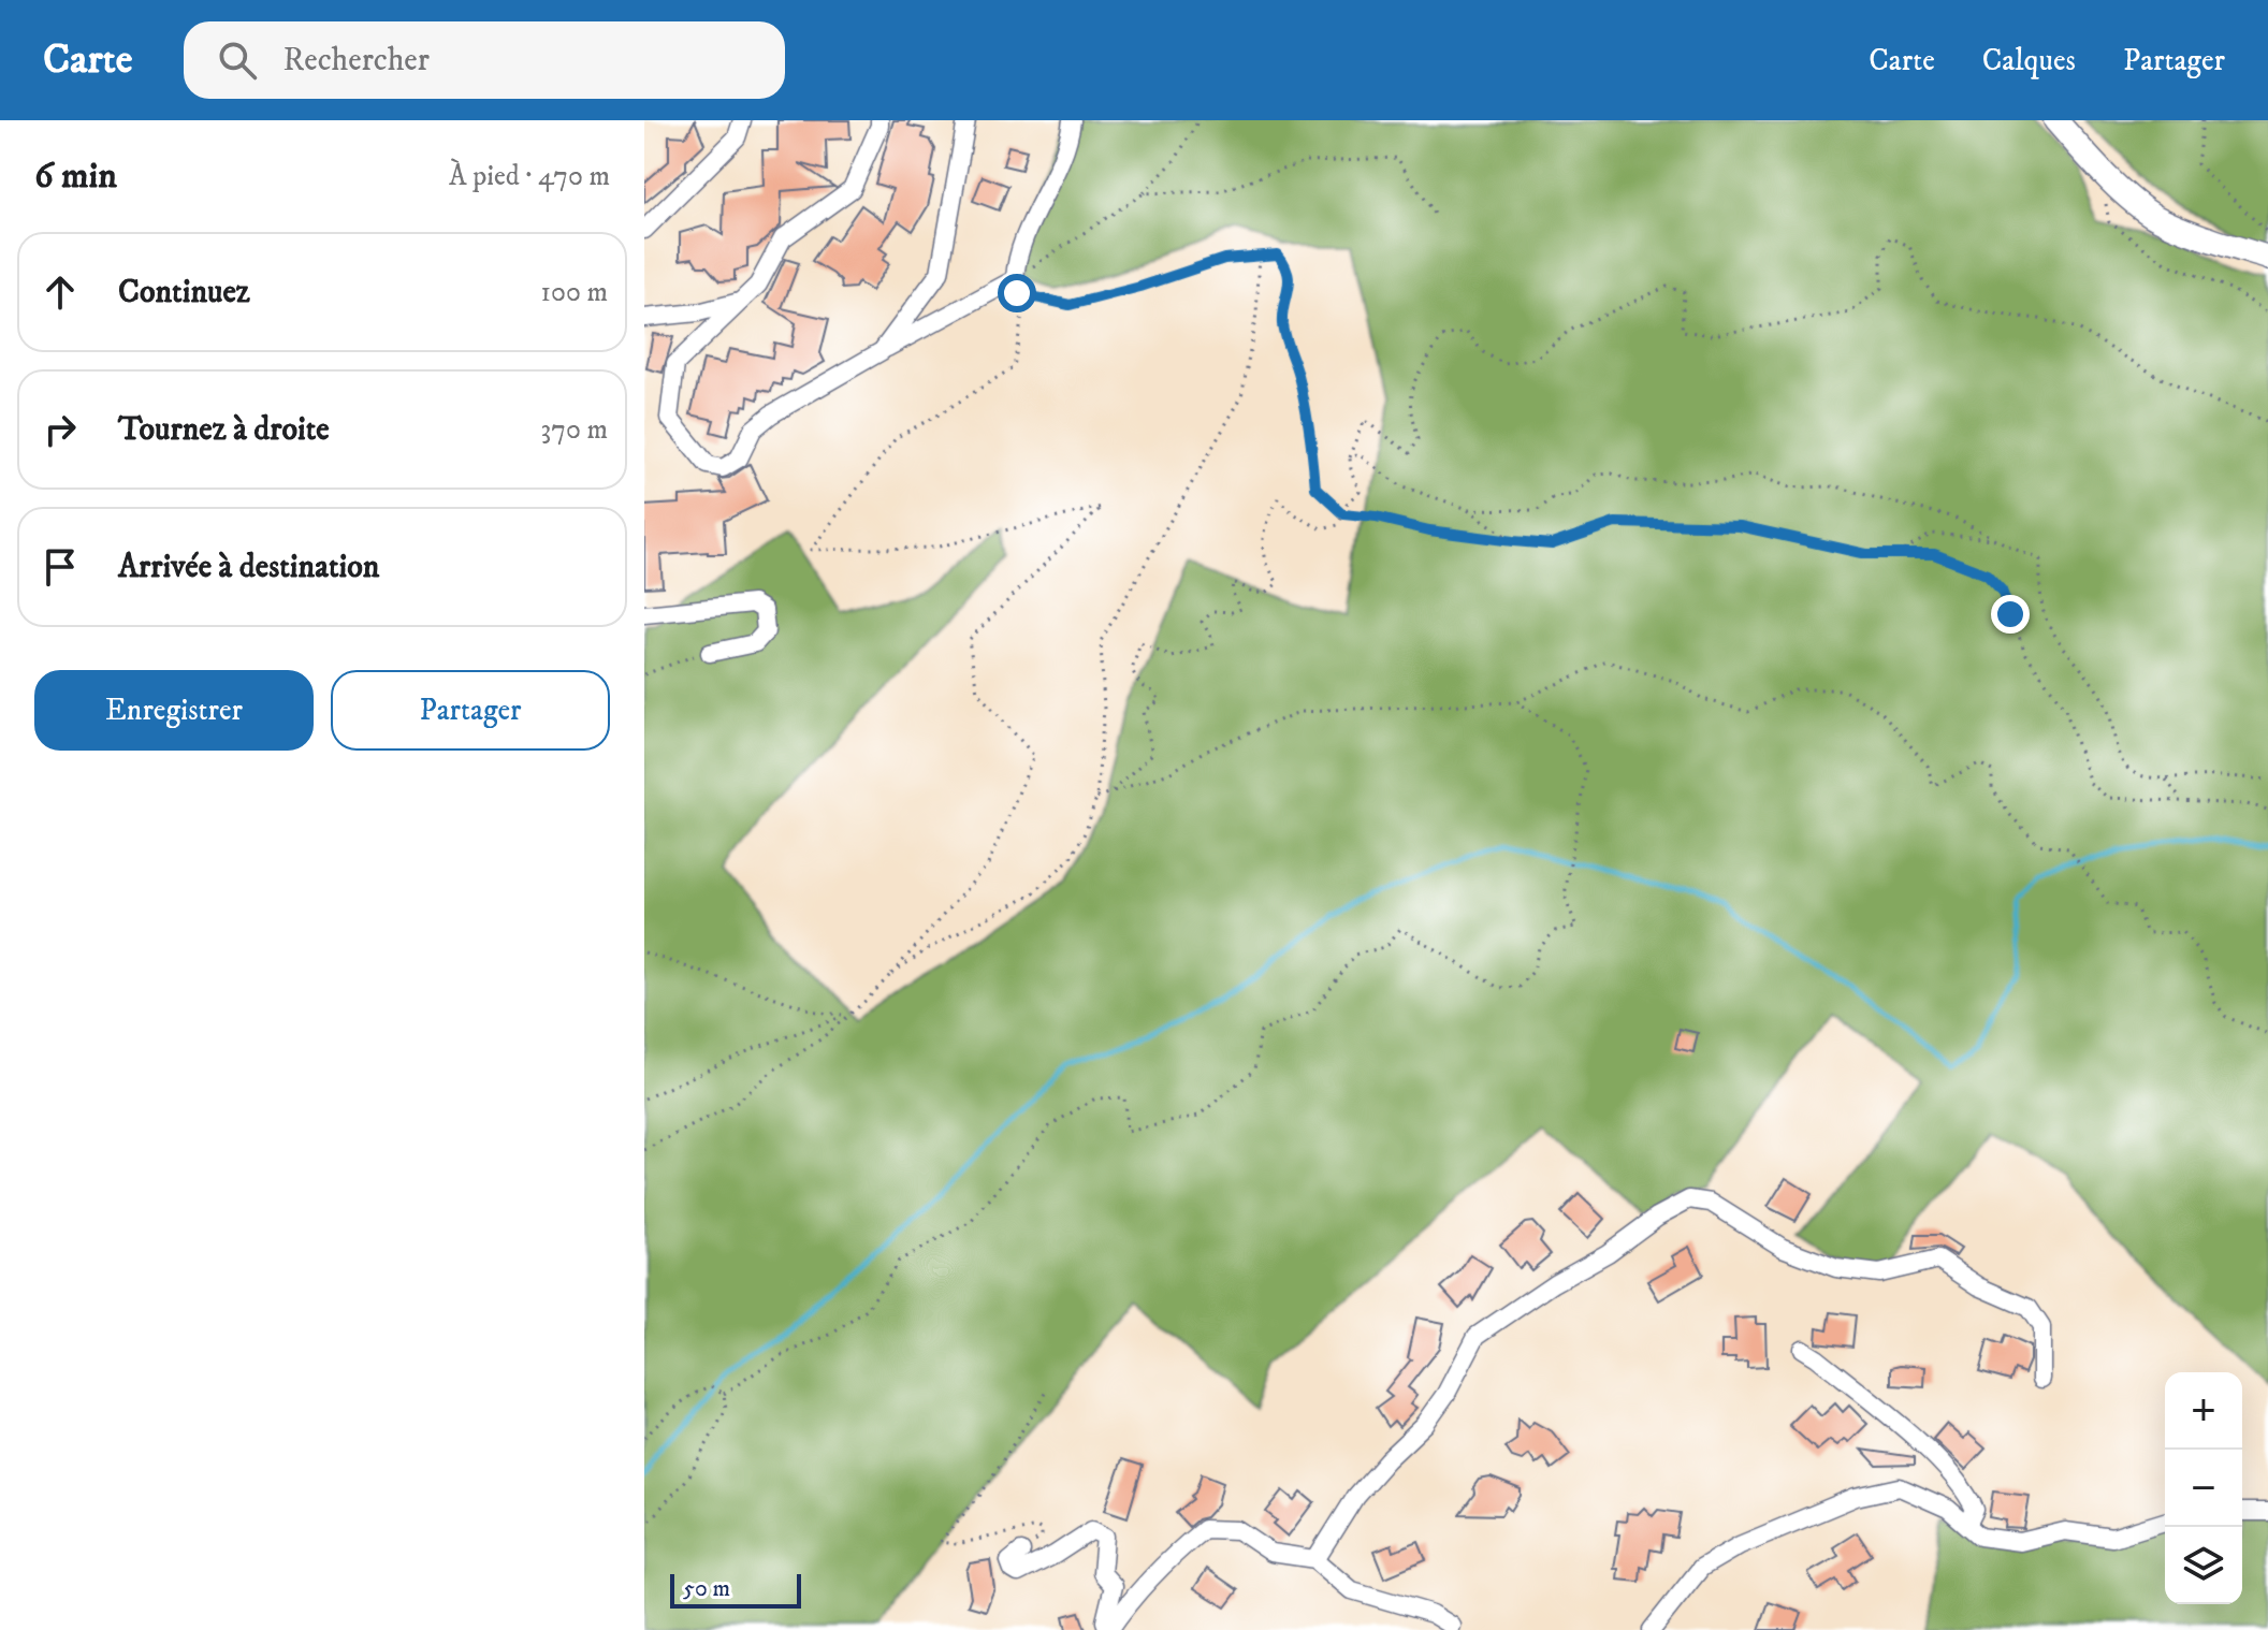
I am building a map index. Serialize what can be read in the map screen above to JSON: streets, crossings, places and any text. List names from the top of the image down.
{
  "scale_bar": "50 m",
  "page": {
    "header": "Carte",
    "search": "Rechercher",
    "nav": ["Carte", "Calques", "Partager"],
    "heading": ["6 min", "À pied · 470 m"],
    "list": [
      ["Continuez", "100 m"],
      ["Tournez à droite", "370 m"],
      "Arrivée à destination"
    ],
    "buttons": ["Enregistrer", "Partager"],
    "map_buttons": ["+", "−"],
    "scale": "50 m"
  }
}
